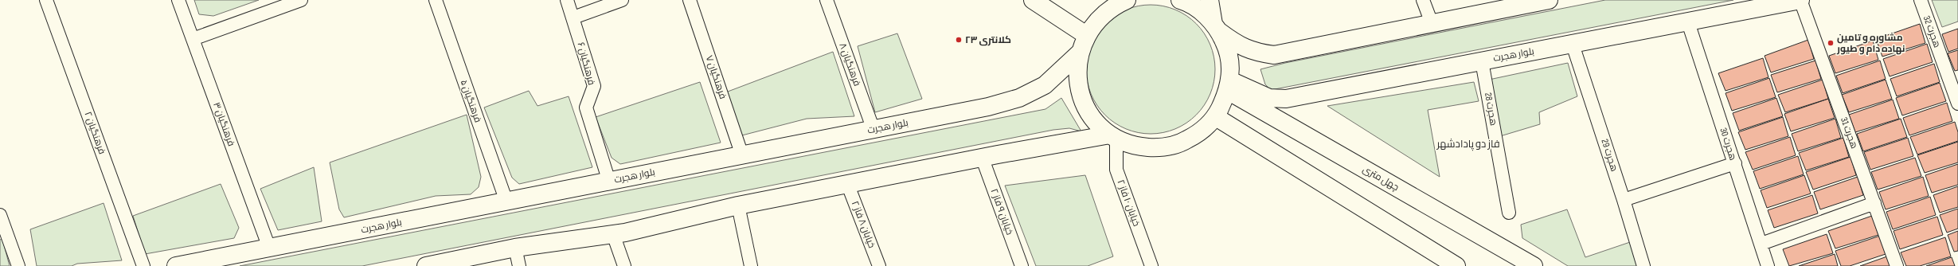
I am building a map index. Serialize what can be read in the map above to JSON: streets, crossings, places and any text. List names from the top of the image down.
{
  "streets": {
    "main road": ["بلوار هجرت", "چهل متری"],
    "street": [
      "هجرت 32",
      "فرهنگیان ۶",
      "فرهنگیان ۸",
      "فرهنگیان ۷",
      "فرهنگیان ۵",
      "هجرت 28",
      "فرهنگیان ۳",
      "فرهنگیان ۲",
      "هجرت 31",
      "هجرت 30",
      "هجرت 29",
      "خیابان ۱۰ فاز ۲",
      "خیابان ۹ فاز ۲",
      "خیابان ۸ فاز ۲"
    ]
  },
  "crossings": [
    ["بلوار هجرت", "فرهنگیان ۶"],
    ["بلوار هجرت", "فرهنگیان ۸"],
    ["بلوار هجرت", "فرهنگیان ۷"],
    ["بلوار هجرت", "فرهنگیان ۵"],
    ["بلوار هجرت", "هجرت 28"],
    ["بلوار هجرت", "فرهنگیان ۳"],
    ["بلوار هجرت", "هجرت 31"],
    ["بلوار هجرت", "هجرت 30"],
    ["بلوار هجرت", "هجرت 29"],
    ["بلوار هجرت", "چهل متری"]
  ],
  "districts": ["فاز دو پادادشهر"],
  "places": ["کلانتری ۲۳", "مشاوره و تامین نهاده دام و طیور"]
}
